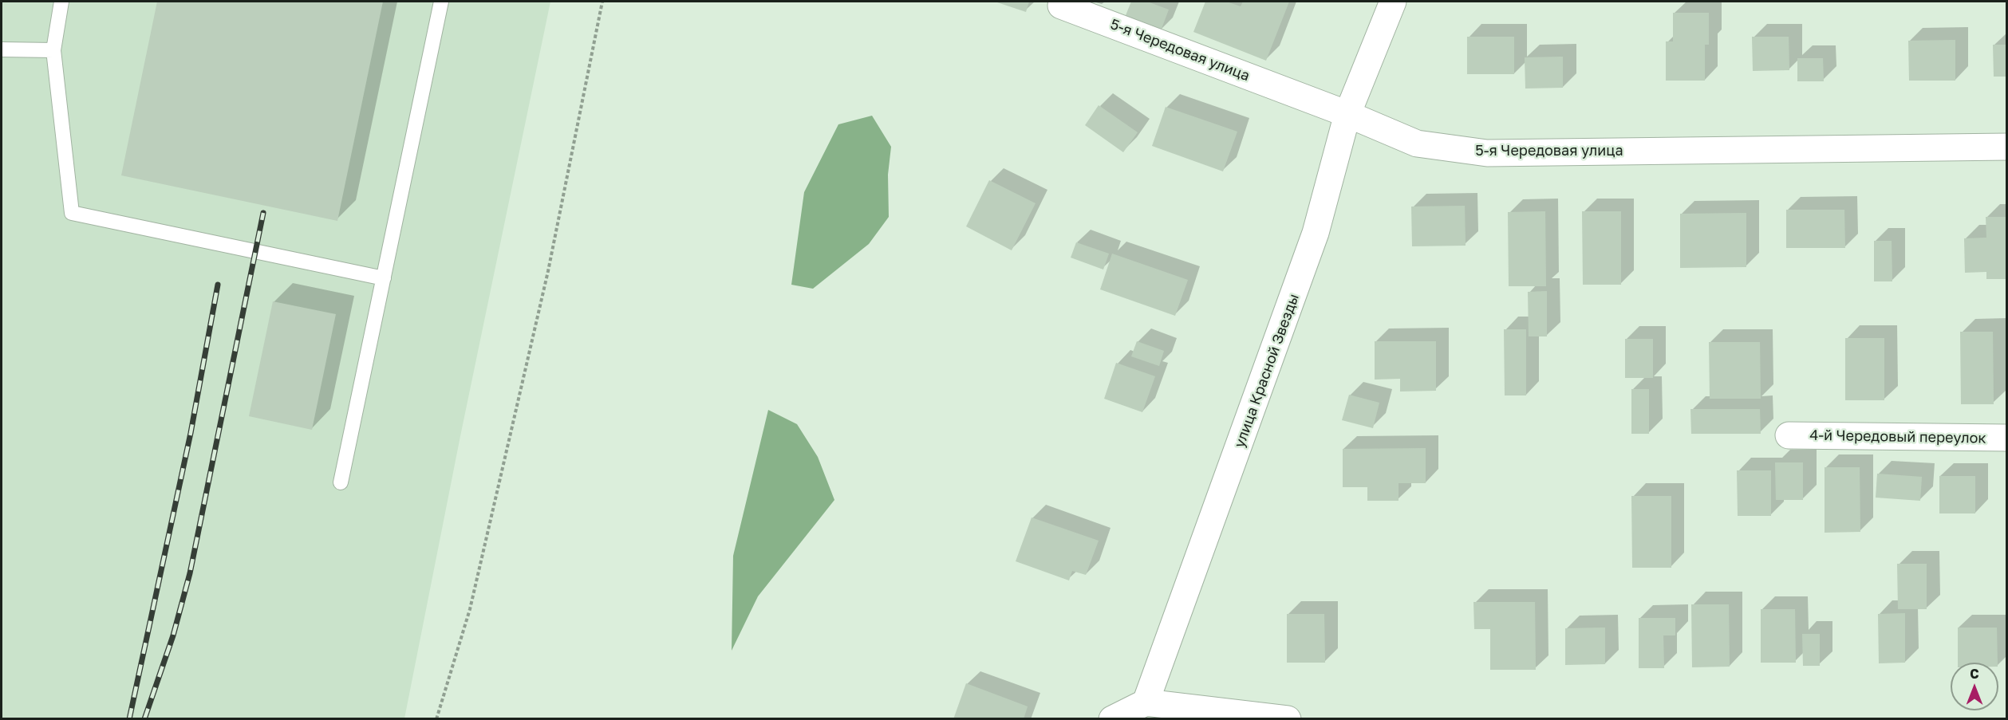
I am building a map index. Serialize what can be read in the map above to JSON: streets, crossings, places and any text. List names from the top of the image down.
{
  "streets": {
    "street": ["5-я Чередовая улица", "улица Красной Звезды", "4-й Чередовый переулок"]
  },
  "crossings": [
    ["5-я Чередовая улица", "улица Красной Звезды"]
  ],
  "north": "top"
}
